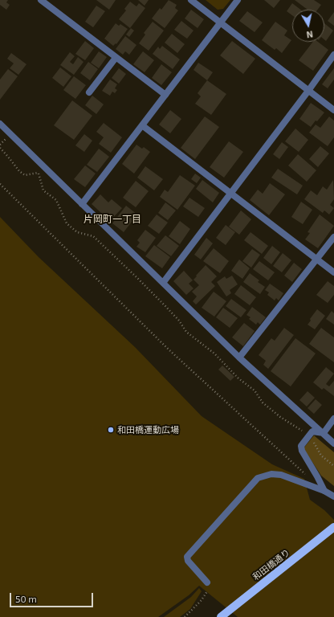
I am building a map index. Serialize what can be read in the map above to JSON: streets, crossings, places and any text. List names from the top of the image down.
{
  "streets": {
    "main road": ["和田橋通り"]
  },
  "districts": ["片岡町一丁目"],
  "places": ["和田橋運動広場"],
  "scale_bar": "50 m",
  "north": "bottom"
}
